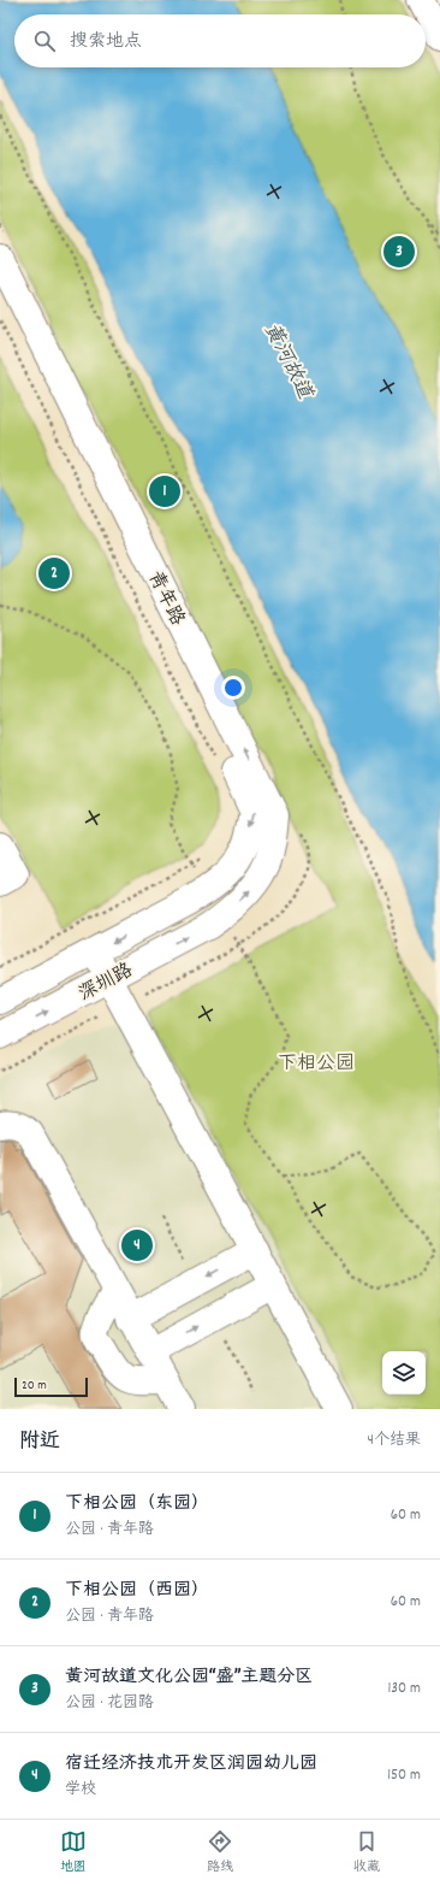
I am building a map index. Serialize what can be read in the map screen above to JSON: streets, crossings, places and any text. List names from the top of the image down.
{
  "streets": {
    "street": ["青年路", "深圳路"]
  },
  "crossings": [
    ["青年路", "深圳路"]
  ],
  "water": ["黄河故道"],
  "parks": ["下相公园"],
  "scale_bar": "20 m",
  "page": {
    "search": "搜索地点",
    "pins": [
      "3",
      "1",
      "2",
      "4"
    ],
    "scale": "20 m",
    "heading": ["附近", "4个结果"],
    "list": [
      {
        "mark": "1",
        "name": "下相公园（东园）",
        "note": "公园 · 青年路",
        "value": "60 m"
      },
      {
        "mark": "2",
        "name": "下相公园（西园）",
        "note": "公园 · 青年路",
        "value": "60 m"
      },
      {
        "mark": "3",
        "name": "黄河故道文化公园“盛”主题分区",
        "note": "公园 · 花园路",
        "value": "130 m"
      },
      {
        "mark": "4",
        "name": "宿迁经济技术开发区润园幼儿园",
        "note": "学校",
        "value": "150 m"
      }
    ],
    "nav": ["地图", "路线", "收藏"]
  }
}
